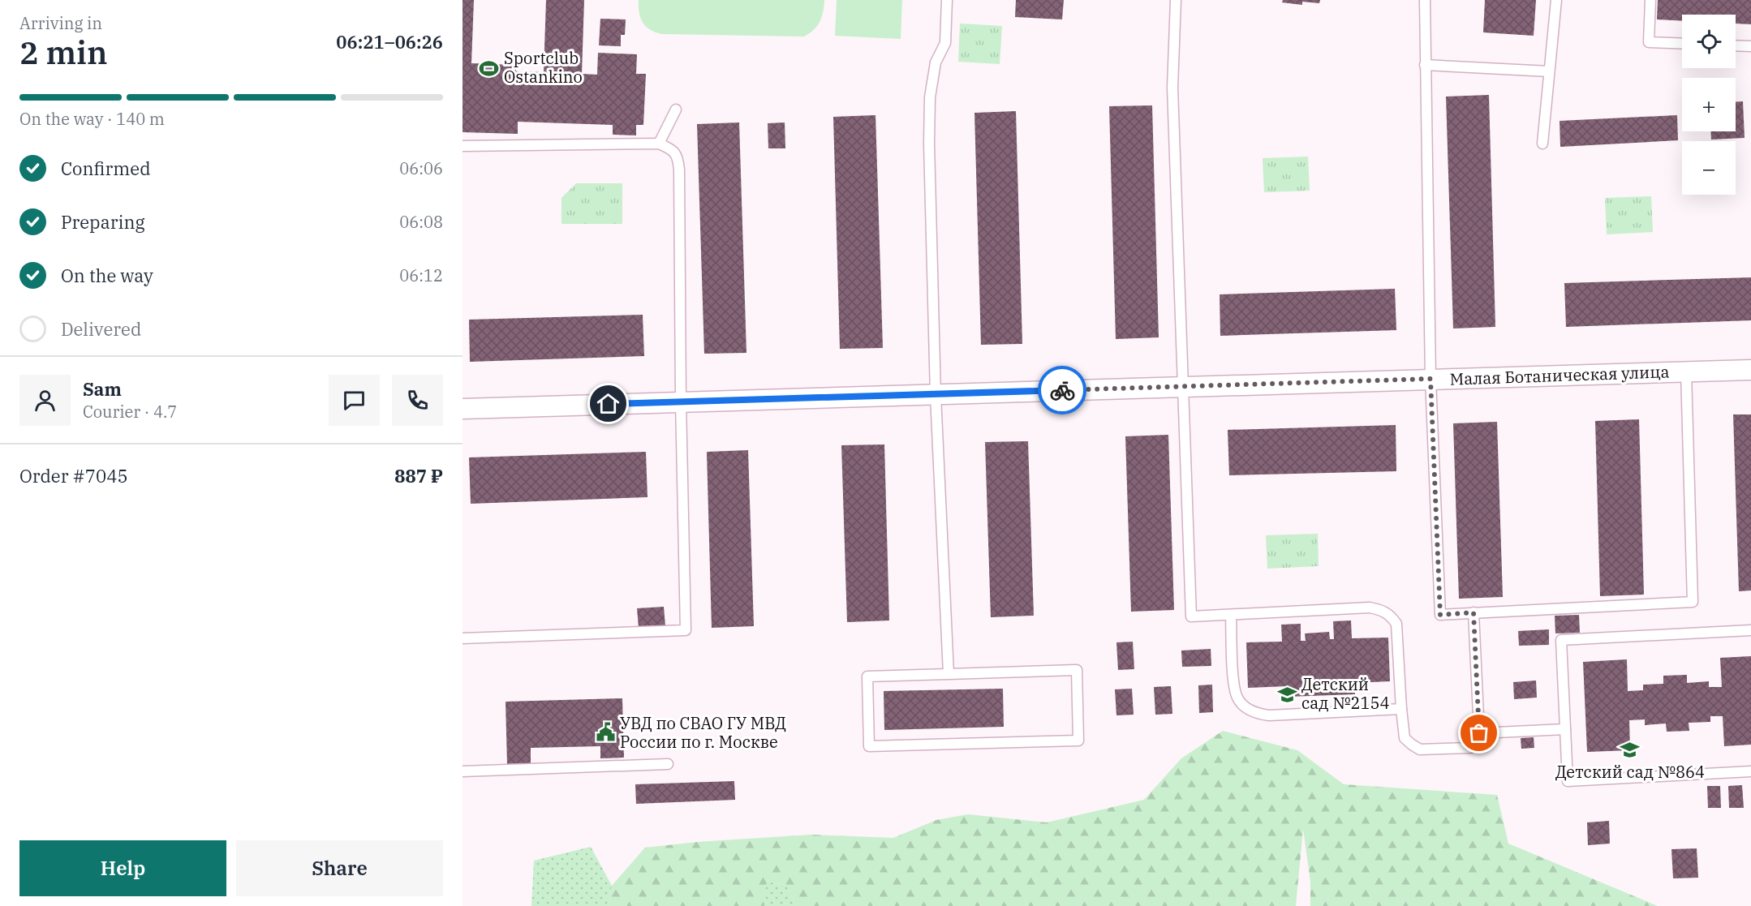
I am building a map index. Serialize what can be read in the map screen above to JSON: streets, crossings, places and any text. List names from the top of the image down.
{
  "streets": {
    "street": ["Малая Ботаническая улица"]
  },
  "places": {
    "sports": ["Sportclub Ostankino"],
    "school or university": ["Детский сад №2154", "Детский сад №864"],
    "public building": ["УВД по СВАО ГУ МВД России по г. Москве"]
  },
  "page": {
    "heading": ["2 min", "Arriving in", "06:21–06:26"],
    "panel": [
      "Sam",
      "Courier · 4.7",
      "Order #7045",
      "887 ₽"
    ],
    "map_buttons": ["+", "−"],
    "bar": "On the way · 140 m",
    "list": [
      ["Confirmed", "06:06"],
      ["Preparing", "06:08"],
      ["On the way", "06:12"],
      "Delivered"
    ],
    "buttons": ["Help", "Share"]
  }
}
